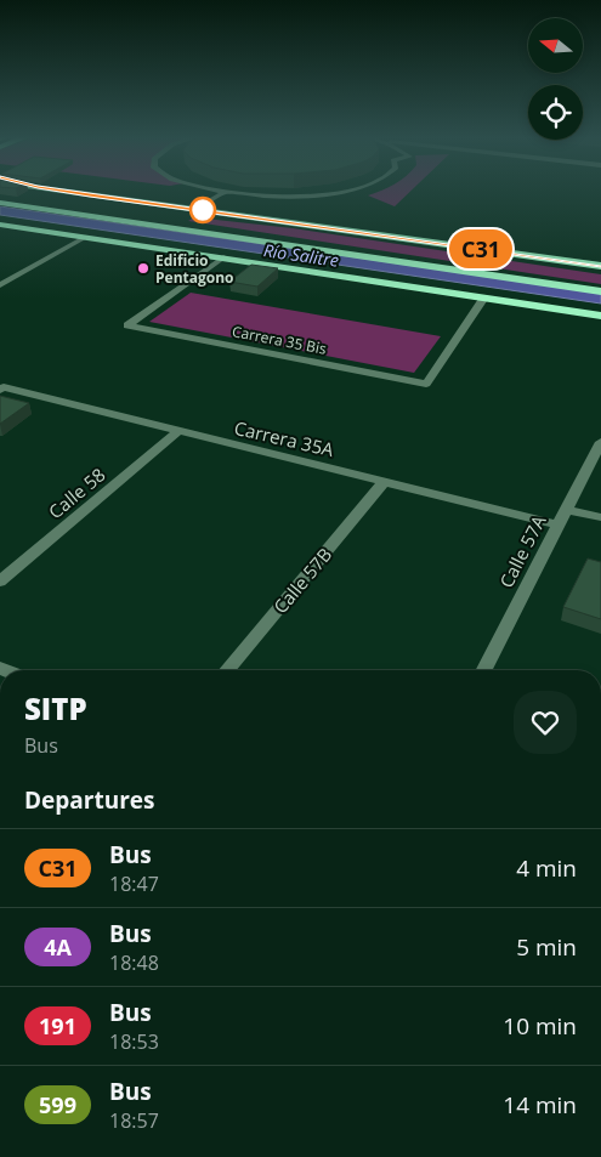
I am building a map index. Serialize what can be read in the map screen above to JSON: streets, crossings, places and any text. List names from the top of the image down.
{
  "streets": {
    "street": [
      "Carrera 35 Bis",
      "Carrera 35A",
      "Calle 58",
      "Calle 57A",
      "Calle 57B"
    ]
  },
  "crossings": [
    ["Carrera 35A", "Calle 58"],
    ["Carrera 35A", "Calle 57A"],
    ["Carrera 35A", "Calle 57B"]
  ],
  "water": ["Río Salitre"],
  "places": ["Edificio Pentagono"],
  "lines": ["bus line C31"],
  "north": "left",
  "page": {
    "on_map": "C31",
    "heading": [
      ["SITP", "Bus"],
      "Departures"
    ],
    "list": [
      {
        "mark": "C31",
        "name": "Bus",
        "note": "18:47",
        "value": "4 min"
      },
      {
        "mark": "4A",
        "name": "Bus",
        "note": "18:48",
        "value": "5 min"
      },
      {
        "mark": "191",
        "name": "Bus",
        "note": "18:53",
        "value": "10 min"
      },
      {
        "mark": "599",
        "name": "Bus",
        "note": "18:57",
        "value": "14 min"
      }
    ]
  }
}
